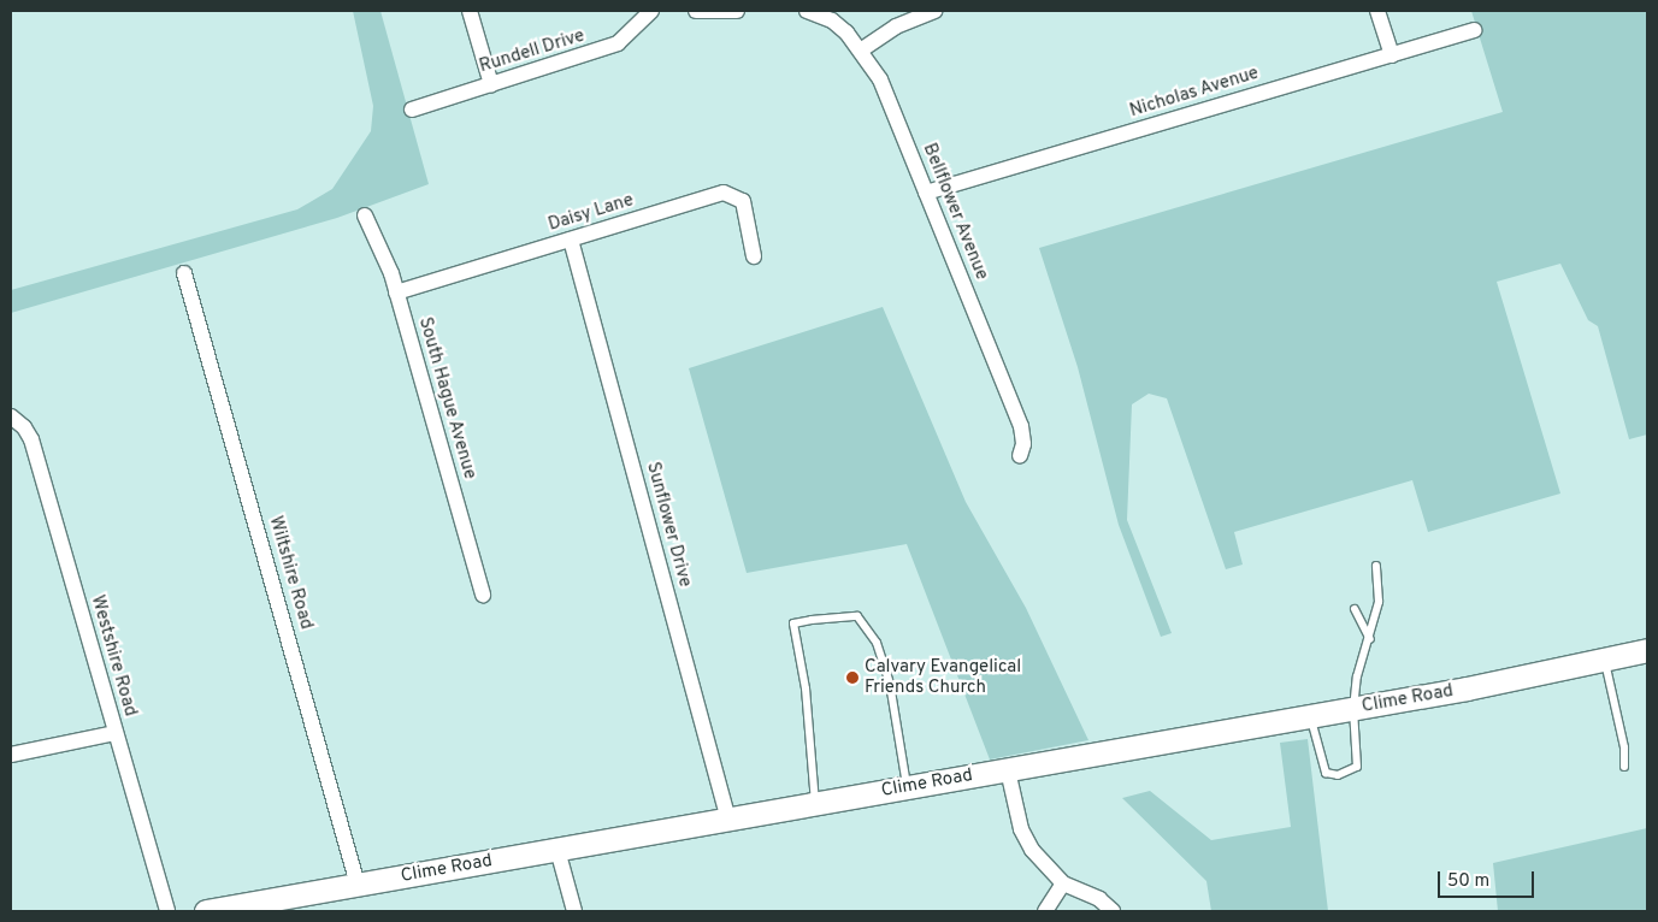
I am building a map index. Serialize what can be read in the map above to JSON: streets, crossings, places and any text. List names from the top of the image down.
{
  "streets": {
    "main road": ["Clime Road"],
    "street": [
      "Rundell Drive",
      "Nicholas Avenue",
      "Bellflower Avenue",
      "Daisy Lane",
      "South Hague Avenue",
      "Sunflower Drive",
      "Wiltshire Road",
      "Westshire Road"
    ]
  },
  "crossings": [
    ["Nicholas Avenue", "Bellflower Avenue"],
    ["Daisy Lane", "South Hague Avenue"],
    ["Daisy Lane", "Sunflower Drive"],
    ["Sunflower Drive", "Clime Road"],
    ["Wiltshire Road", "Clime Road"]
  ],
  "places": ["Calvary Evangelical Friends Church"],
  "scale_bar": "50 m"
}
